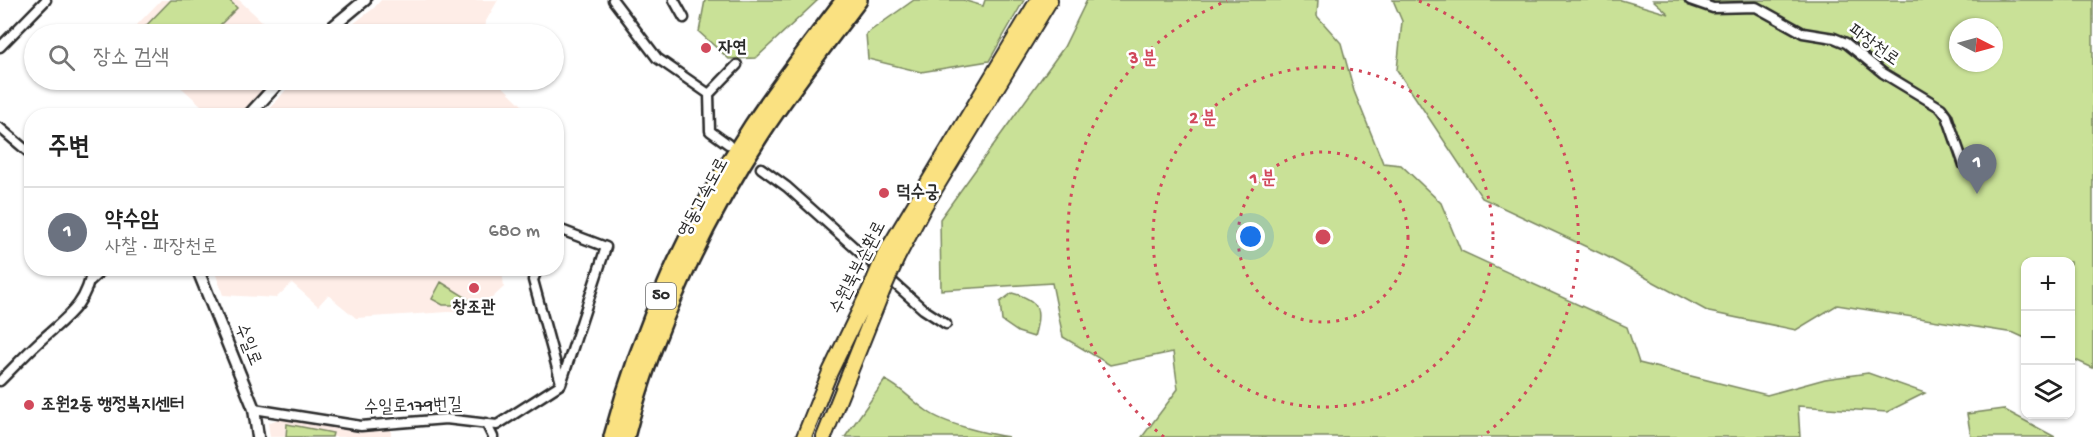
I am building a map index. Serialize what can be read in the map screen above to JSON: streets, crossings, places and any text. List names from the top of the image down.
{
  "streets": {
    "highway": ["영동고속도로", "수원북부순환로", "50"],
    "street": ["파장천로", "수일로", "수일로179번길"]
  },
  "crossings": [
    ["수일로", "수일로179번길"]
  ],
  "places": [
    "자연",
    "덕수궁",
    "창조관",
    "조원2동 행정복지센터"
  ],
  "north": "right",
  "page": {
    "search": "장소 검색",
    "heading": "주변",
    "pins": "1",
    "list": [
      {
        "mark": "1",
        "name": "약수암",
        "note": "사찰 · 파장천로",
        "value": "680 m"
      }
    ],
    "map_buttons": ["+", "−"]
  },
  "rings": ["3 분", "2 분", "1 분"]
}
